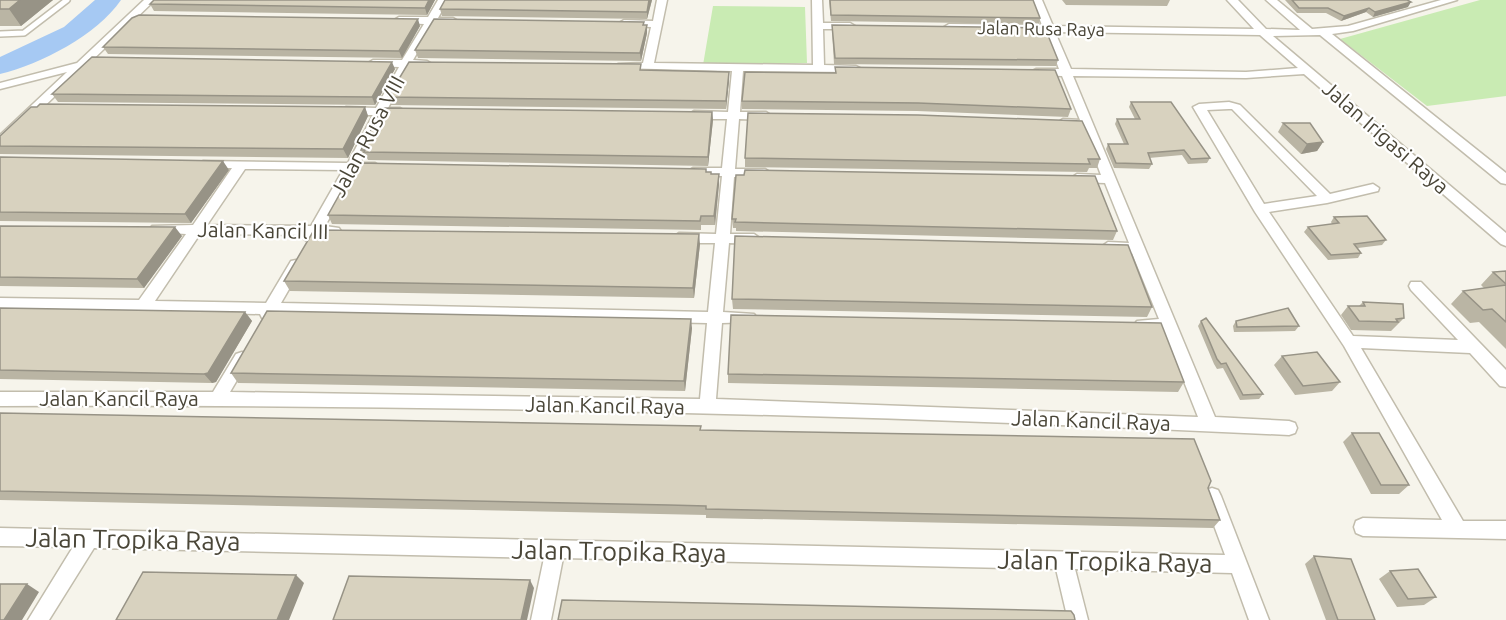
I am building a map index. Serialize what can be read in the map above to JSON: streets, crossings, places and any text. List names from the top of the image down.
{
  "streets": {
    "street": [
      "Jalan Rusa Raya",
      "Jalan Rusa VIII",
      "Jalan Irigasi Raya",
      "Jalan Kancil III",
      "Jalan Kancil Raya",
      "Jalan Tropika Raya"
    ]
  },
  "crossings": [
    ["Jalan Rusa Raya", "Jalan Irigasi Raya"],
    ["Jalan Rusa VIII", "Jalan Kancil III"]
  ]
}
